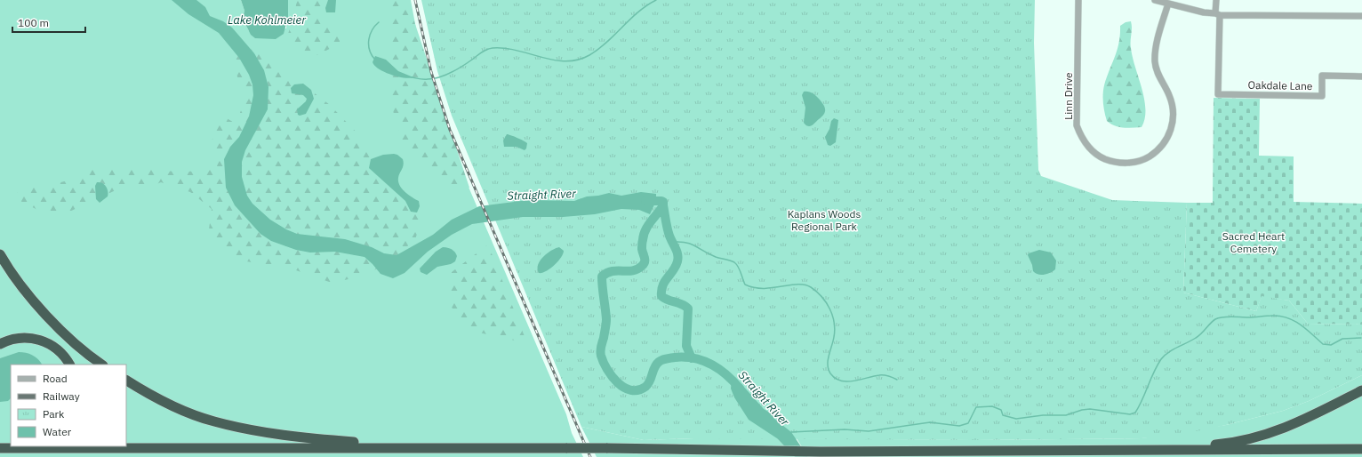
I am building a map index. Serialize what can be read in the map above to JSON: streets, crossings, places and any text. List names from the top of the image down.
{
  "streets": {
    "street": ["Oakdale Lane", "Linn Drive"]
  },
  "water": ["Lake Kohlmeier", "Straight River"],
  "parks": ["Kaplans Woods Regional Park", "Sacred Heart Cemetery"],
  "legend": [
    "Road",
    "Railway",
    "Park",
    "Water"
  ],
  "scale_bar": "100 m"
}
